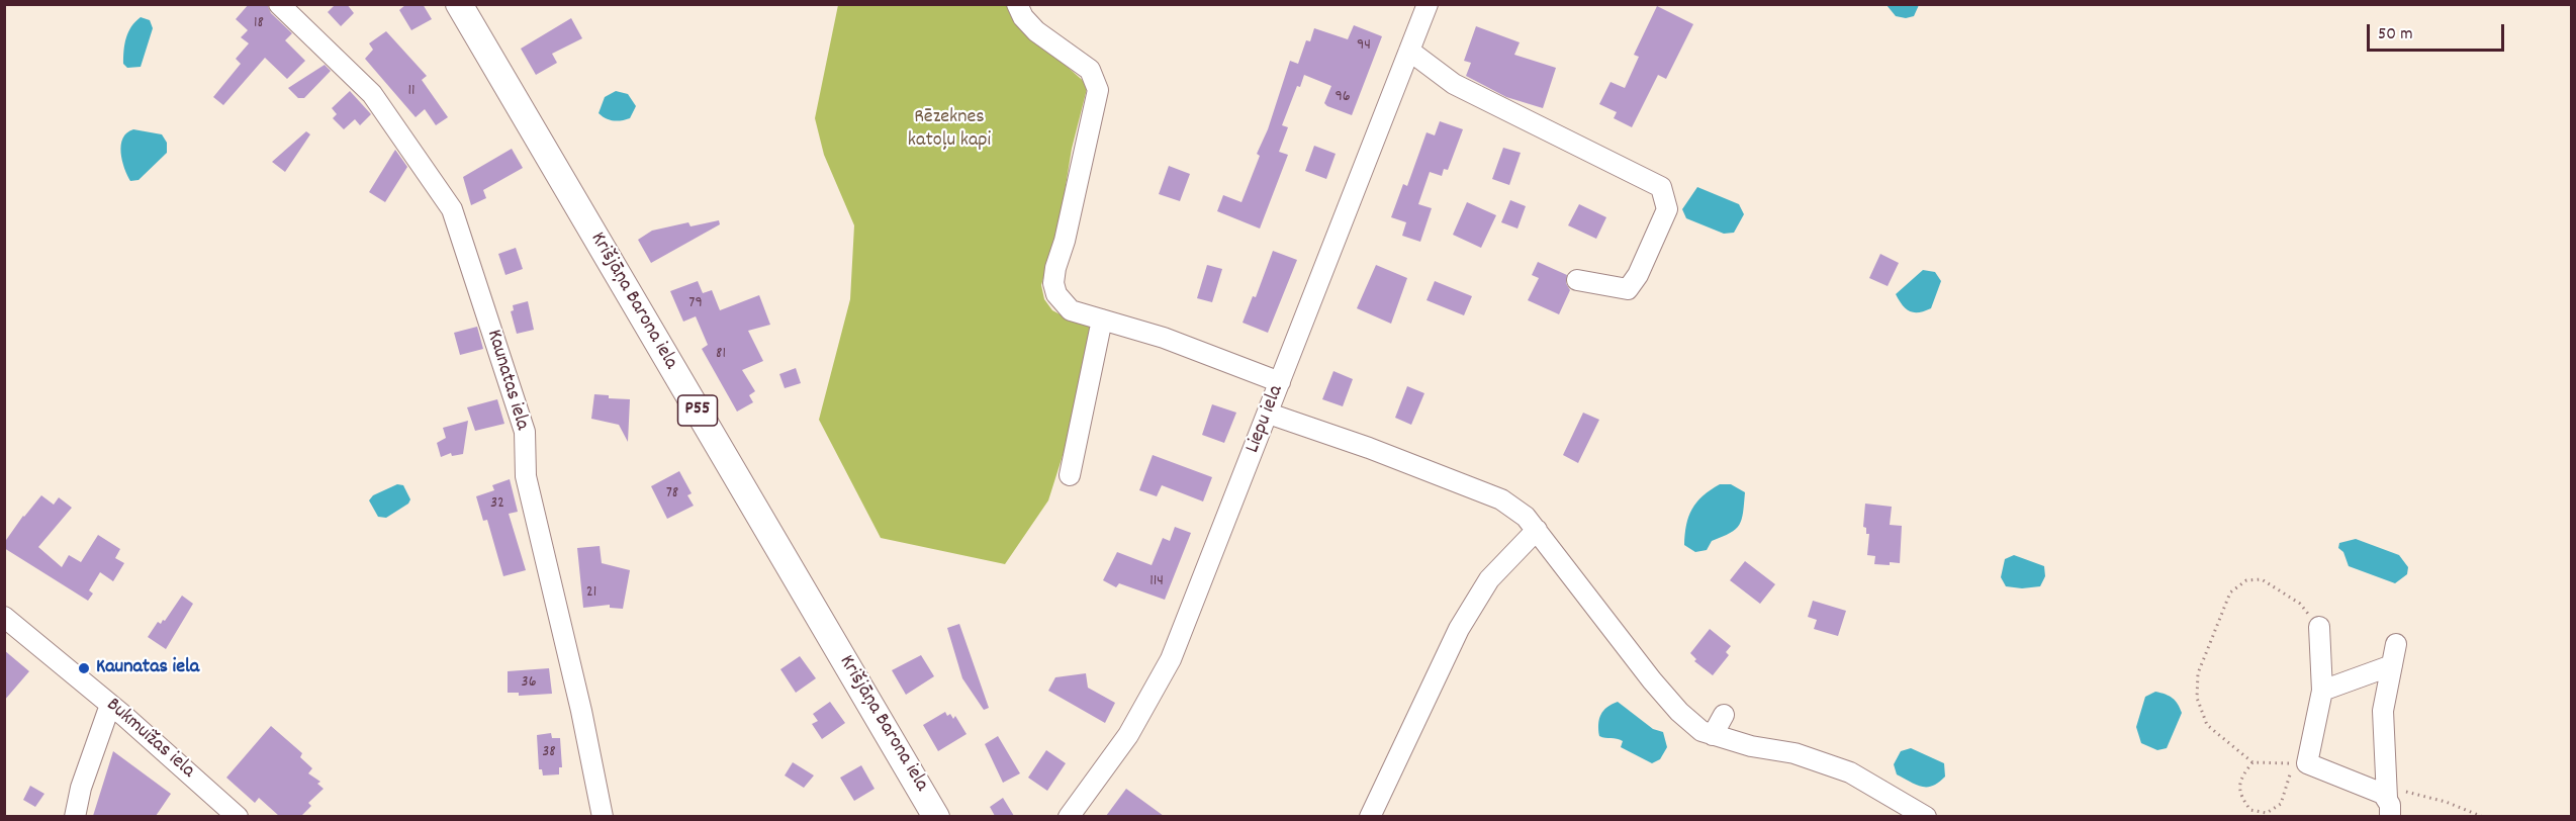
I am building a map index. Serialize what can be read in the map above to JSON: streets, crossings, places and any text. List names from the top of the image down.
{
  "streets": {
    "main road": ["Krišjāņa Barona iela", "P55"],
    "street": ["Kaunatas iela", "Liepu iela", "Bukmuižas iela"]
  },
  "parks": ["Rēzeknes katoļu kapi"],
  "places": ["Kaunatas iela"],
  "house_numbers": [
    "18",
    "94",
    "11",
    "96",
    "79",
    "81",
    "78",
    "32",
    "114",
    "21",
    "36",
    "38"
  ],
  "scale_bar": "50 m"
}
